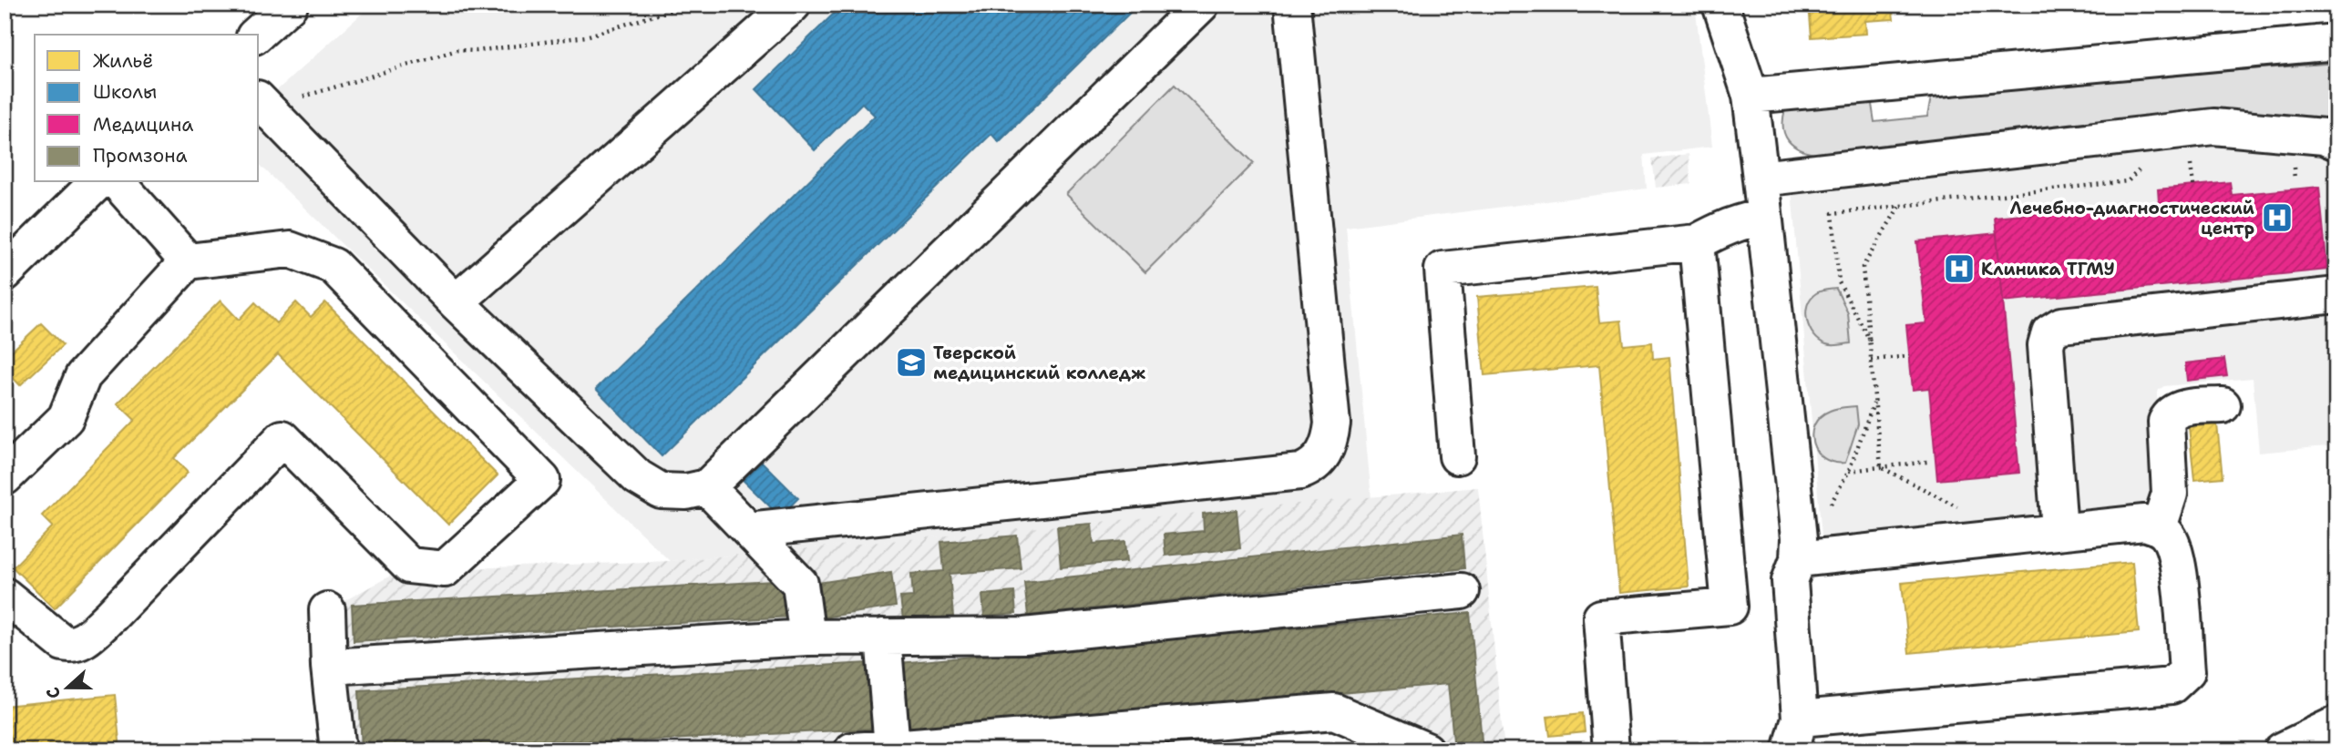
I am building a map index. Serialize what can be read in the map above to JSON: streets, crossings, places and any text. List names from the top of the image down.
{
  "places": {
    "hospital": ["Лечебно-диагностический центр", "Клиника ТГМУ"],
    "school or university": ["Тверской медицинский колледж"]
  },
  "legend": [
    "Жильё",
    "Школы",
    "Медицина",
    "Промзона"
  ],
  "north": "left"
}
